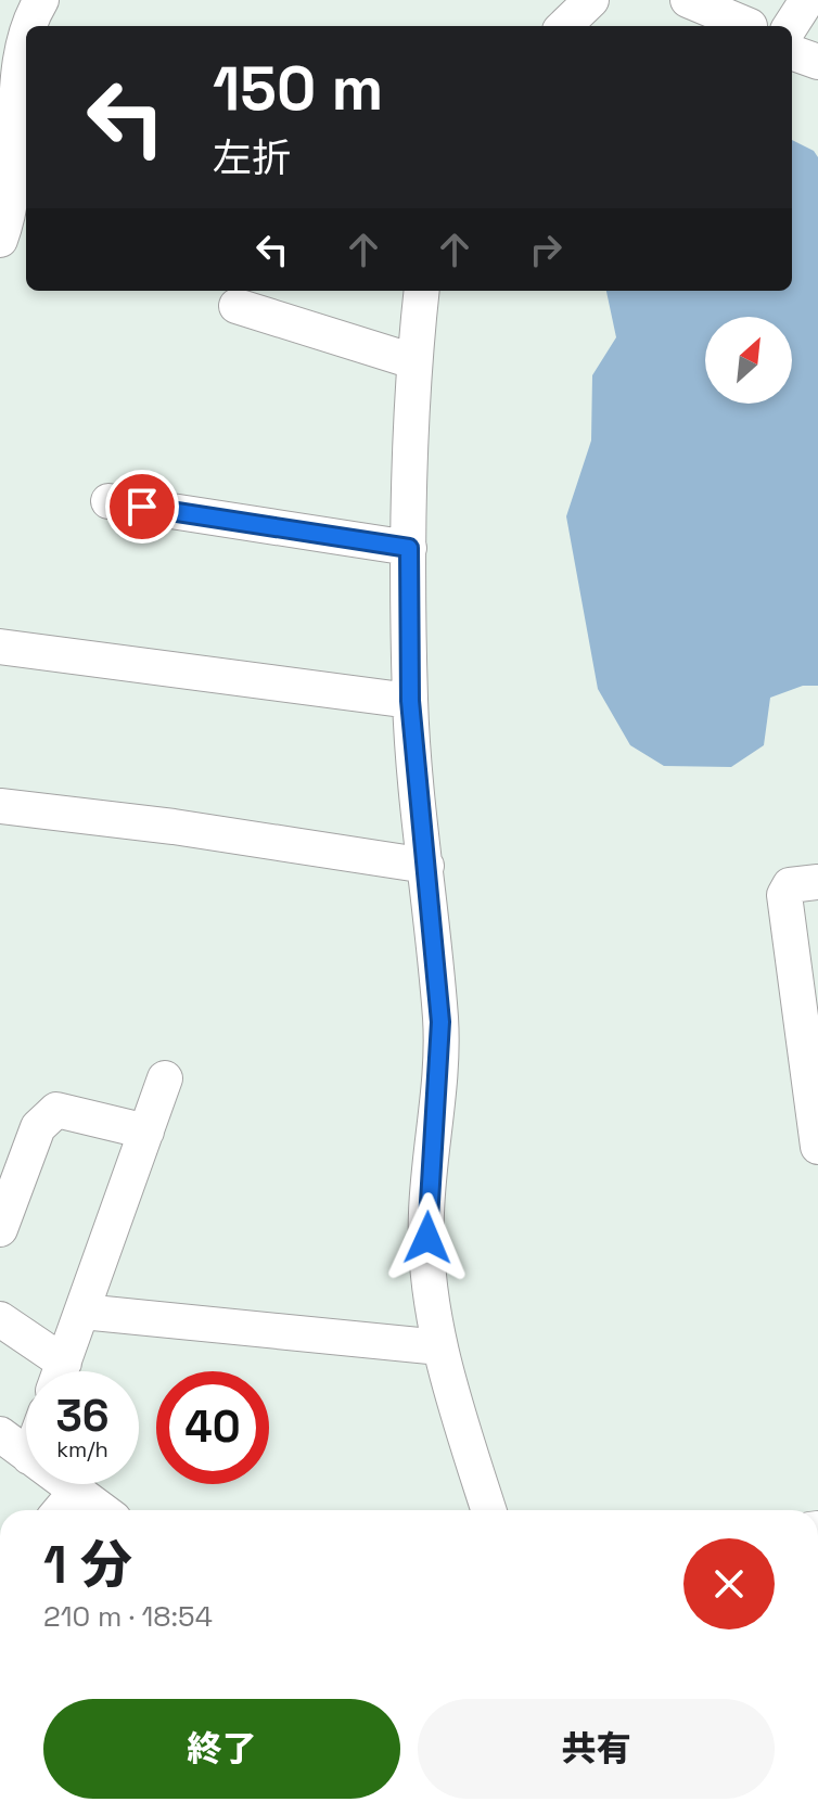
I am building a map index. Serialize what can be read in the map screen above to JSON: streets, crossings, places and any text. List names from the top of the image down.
{
  "north": "top right",
  "page": {
    "turn": ["150 m", "左折"],
    "speed": "36 km/h",
    "limit": "40",
    "heading": ["1 分", "210 m · 18:54"],
    "buttons": ["終了", "共有"]
  }
}
